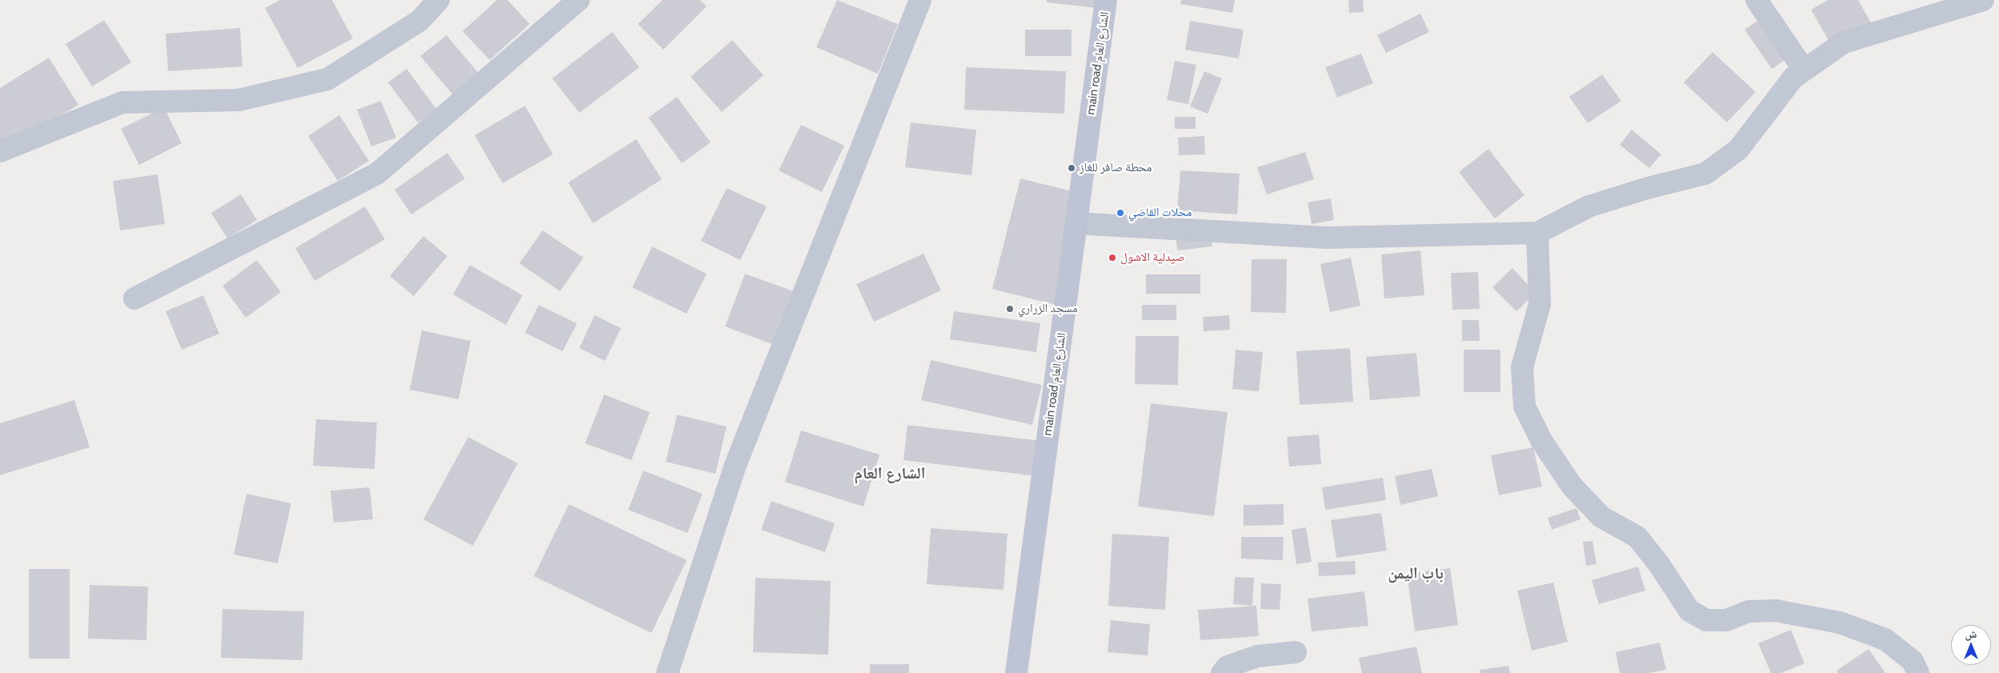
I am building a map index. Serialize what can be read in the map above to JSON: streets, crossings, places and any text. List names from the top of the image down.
{
  "streets": {
    "main road": ["main road الشارع العام"]
  },
  "districts": ["الشارع العام", "باب اليمن"],
  "places": [
    "محطة صافر للغاز",
    "محلات القاضي",
    "صيدلية الاشول",
    "مسجد الزراري"
  ],
  "north": "top"
}
